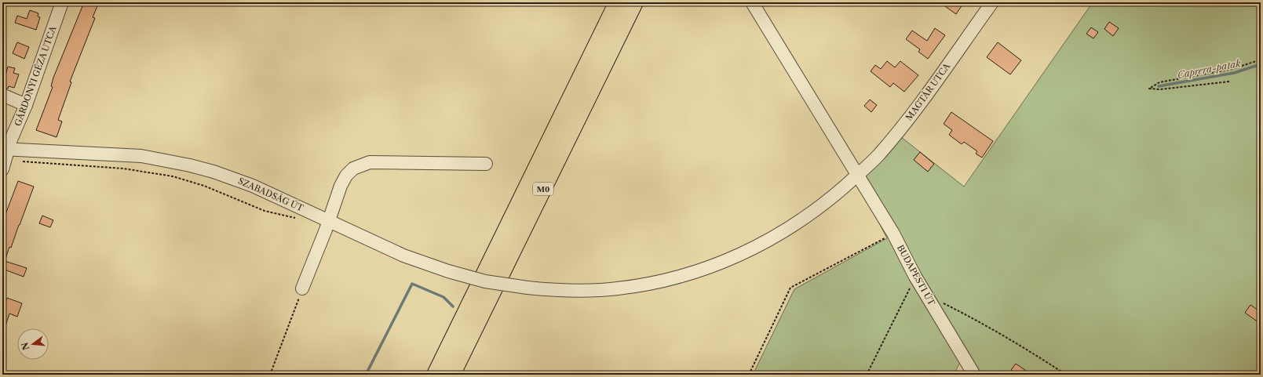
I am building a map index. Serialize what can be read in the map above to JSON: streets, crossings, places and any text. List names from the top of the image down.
{
  "streets": {
    "highway": ["M0"],
    "street": [
      "GÁRDONYI GÉZA UTCA",
      "MAGTÁR UTCA",
      "SZABADSÁG ÚT",
      "BUDAPESTI ÚT"
    ]
  },
  "crossings": [
    ["GÁRDONYI GÉZA UTCA", "SZABADSÁG ÚT"],
    ["MAGTÁR UTCA", "SZABADSÁG ÚT"],
    ["MAGTÁR UTCA", "BUDAPESTI ÚT"]
  ],
  "water": ["Caprera-patak"],
  "north": "left"
}
